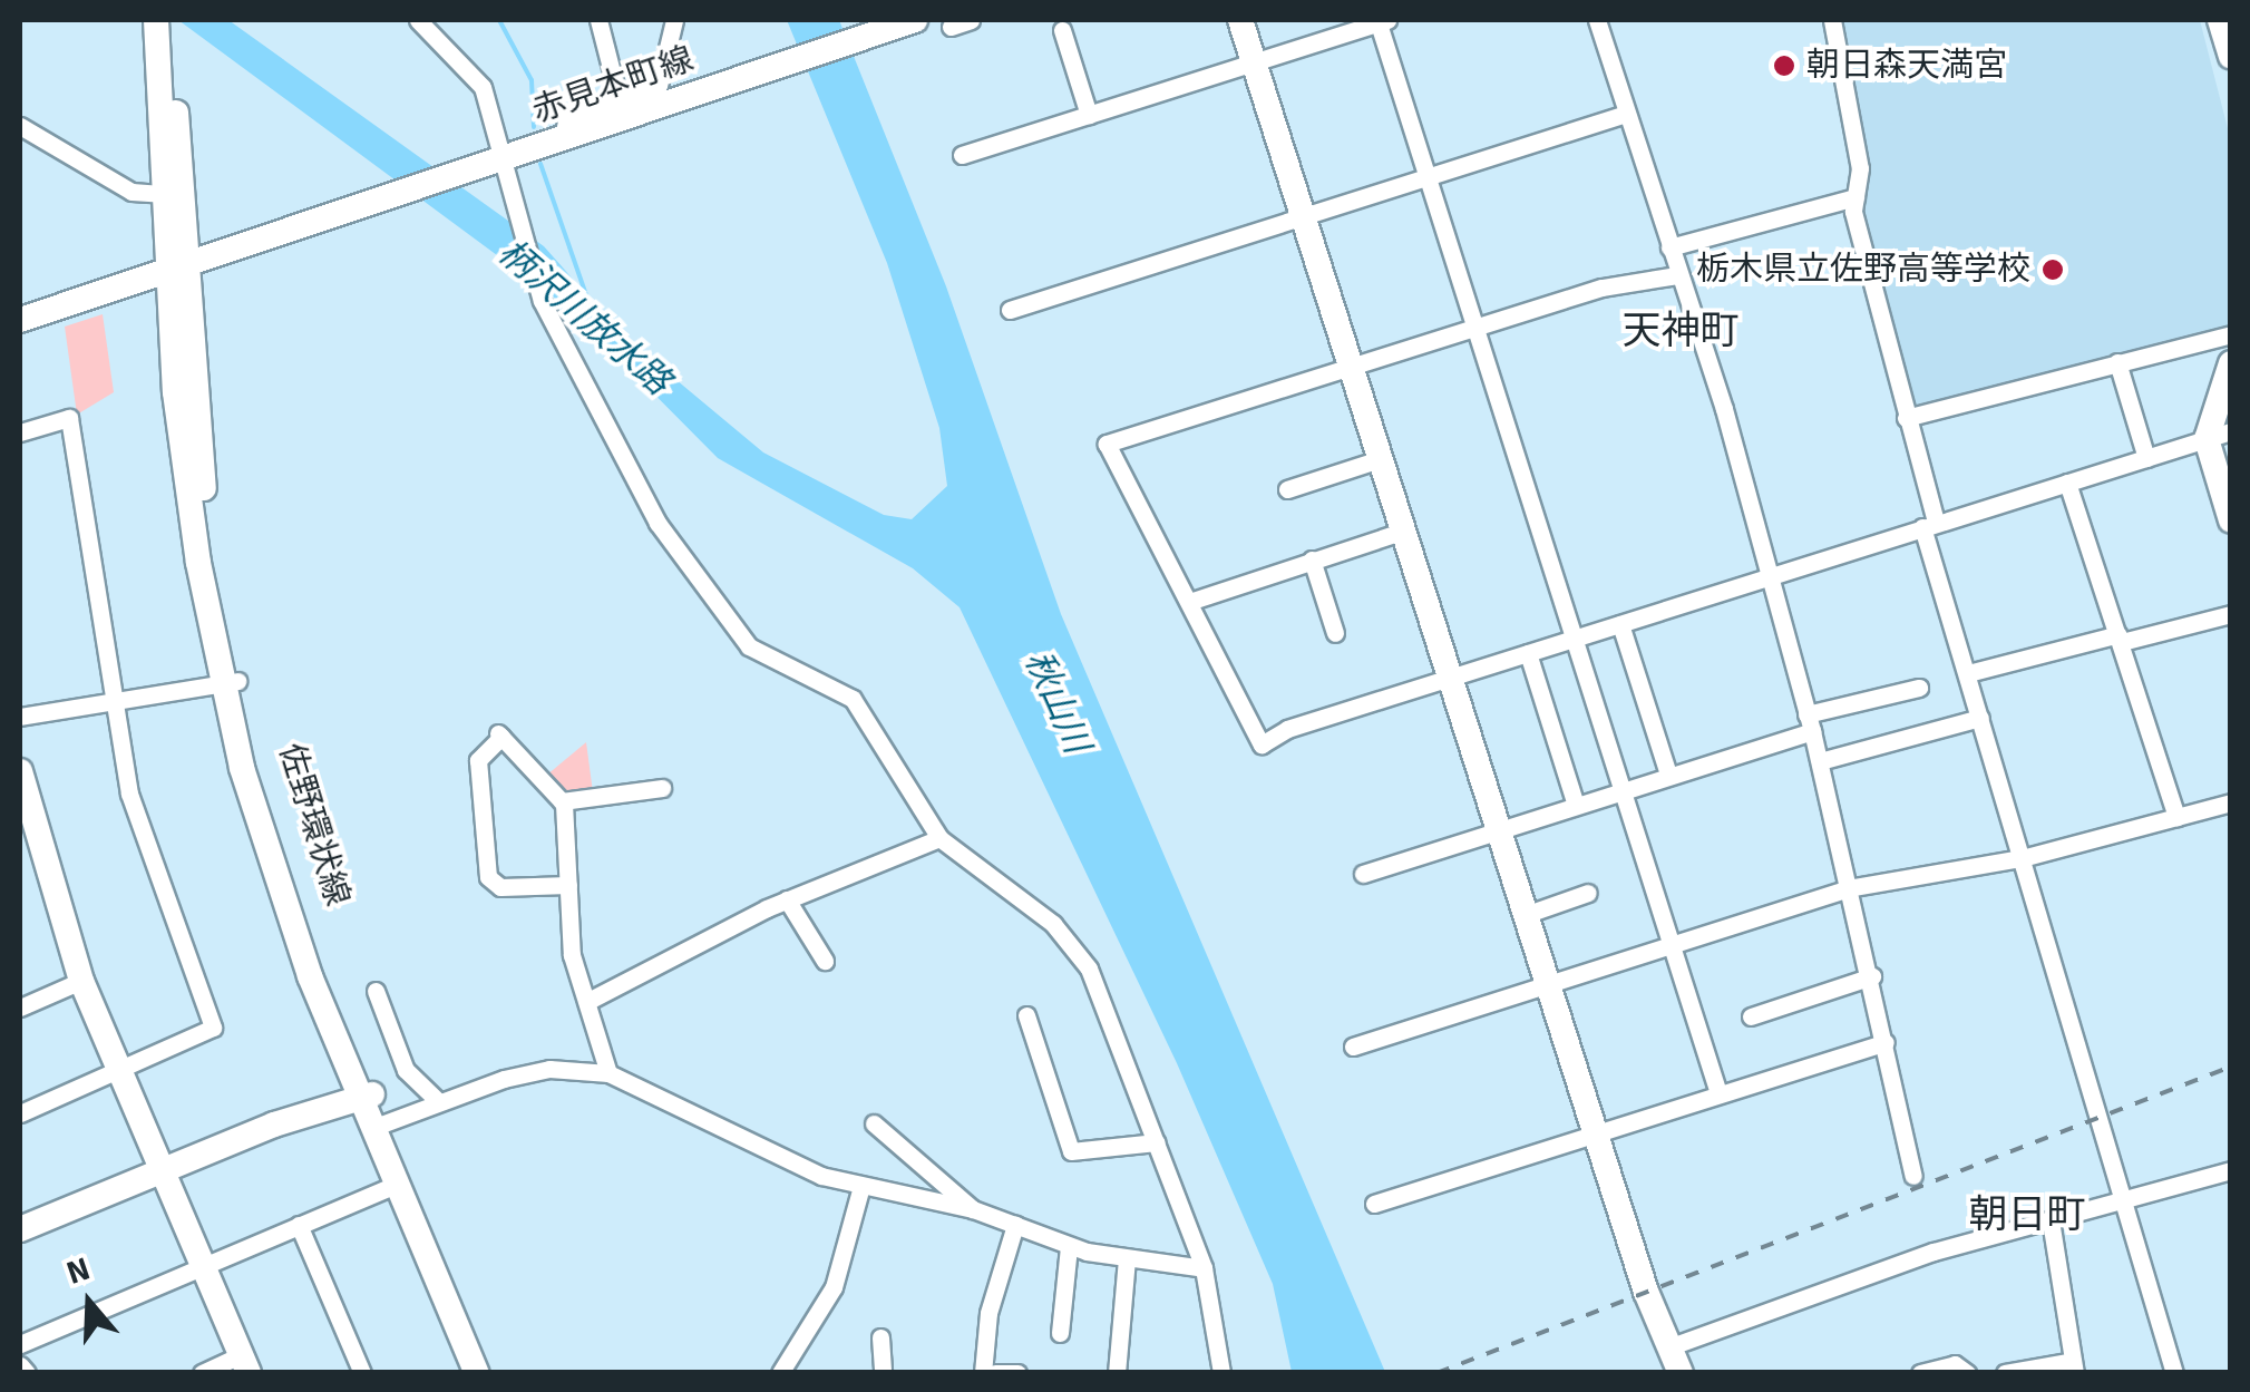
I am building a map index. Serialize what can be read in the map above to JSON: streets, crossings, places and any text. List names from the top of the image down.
{
  "streets": {
    "main road": ["赤見本町線", "佐野環状線"]
  },
  "crossings": [
    ["赤見本町線", "佐野環状線"]
  ],
  "districts": ["天神町", "朝日町"],
  "water": ["柄沢川放水路", "秋山川"],
  "places": ["朝日森天満宮", "栃木県立佐野高等学校"],
  "north": "top"
}
